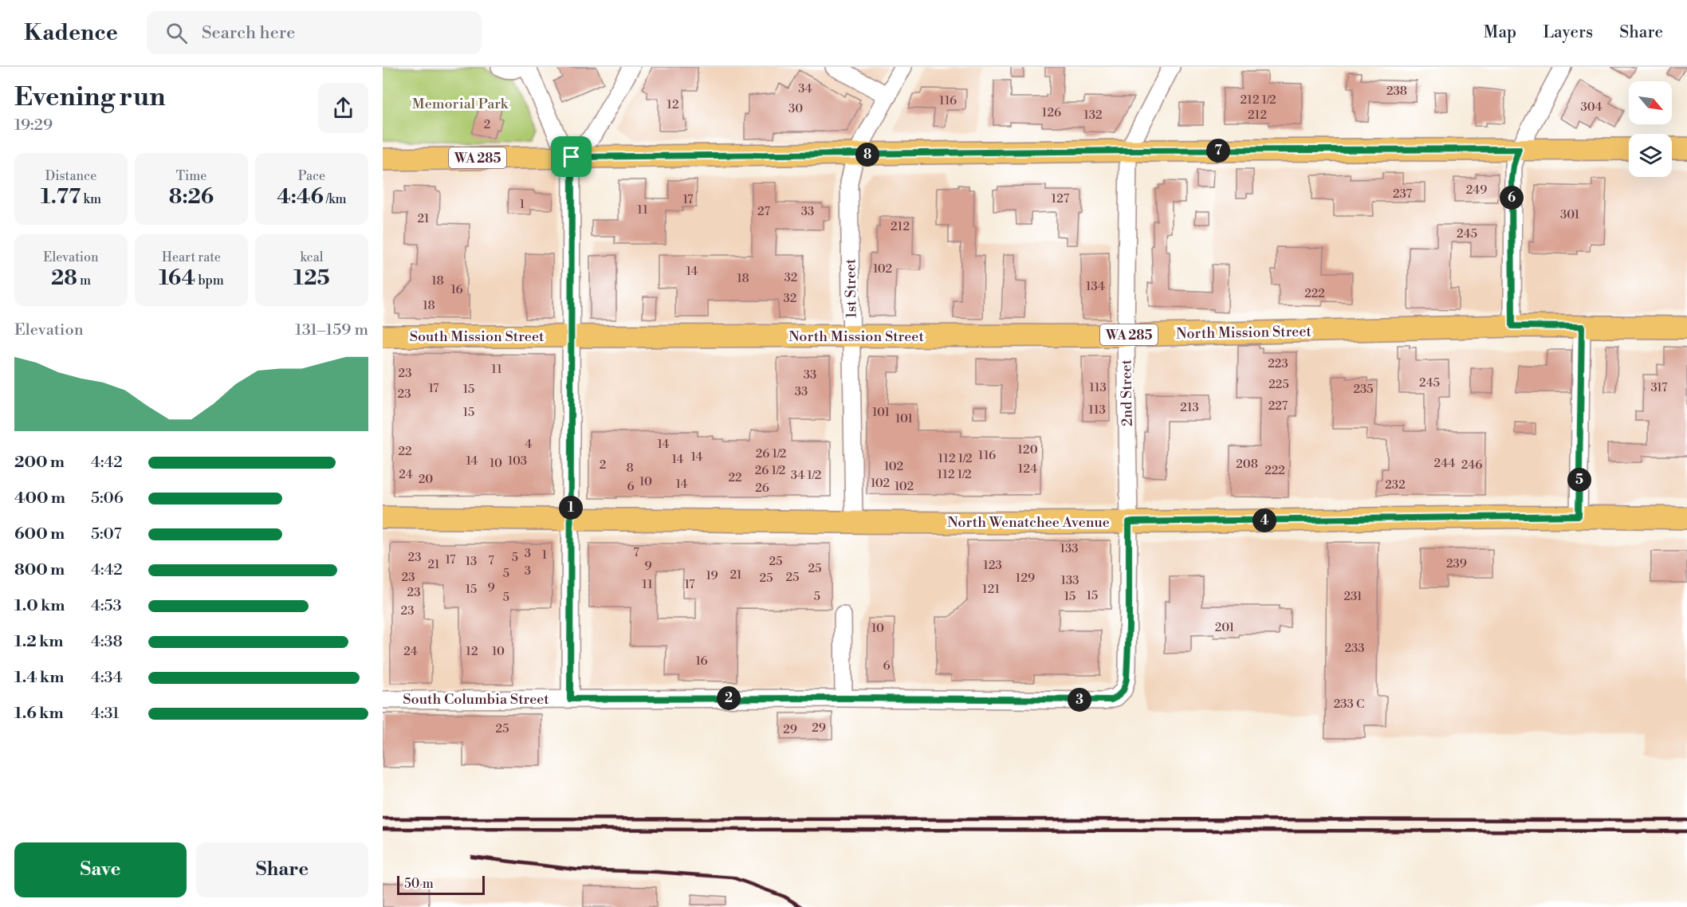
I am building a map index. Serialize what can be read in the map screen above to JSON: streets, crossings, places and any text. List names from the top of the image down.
{
  "streets": {
    "main road": [
      "WA 285",
      "North Mission Street",
      "South Mission Street",
      "North Wenatchee Avenue"
    ],
    "street": ["1st Street", "2nd Street", "South Columbia Street"]
  },
  "crossings": [
    ["WA 285", "1st Street"],
    ["WA 285", "2nd Street"],
    ["1st Street", "North Mission Street"],
    ["1st Street", "North Wenatchee Avenue"],
    ["North Mission Street", "South Mission Street"],
    ["North Mission Street", "2nd Street"],
    ["2nd Street", "North Wenatchee Avenue"],
    ["2nd Street", "South Columbia Street"]
  ],
  "parks": ["Memorial Park"],
  "house_numbers": [
    "34",
    "238",
    "212 1/2",
    "116",
    "12",
    "304",
    "30",
    "126",
    "132",
    "212",
    "2",
    "249",
    "237",
    "127",
    "17",
    "1",
    "11",
    "27",
    "33",
    "301",
    "21",
    "212",
    "245",
    "102",
    "14",
    "32",
    "18",
    "18",
    "134",
    "16",
    "222",
    "32",
    "18",
    "223",
    "11",
    "23",
    "33",
    "245",
    "225",
    "113",
    "317",
    "17",
    "15",
    "235",
    "33",
    "23",
    "227",
    "213",
    "113",
    "15",
    "101",
    "101",
    "4",
    "14",
    "120",
    "22",
    "26 1/2",
    "116",
    "14",
    "112 1/2",
    "14",
    "14",
    "103",
    "10",
    "244",
    "208",
    "2",
    "246",
    "102",
    "8",
    "124",
    "26 1/2",
    "222",
    "24",
    "112 1/2",
    "34 1/2",
    "22",
    "20",
    "10",
    "102",
    "14",
    "232",
    "6",
    "102",
    "26",
    "133",
    "7",
    "3",
    "1",
    "23",
    "5",
    "17",
    "7",
    "13",
    "25",
    "239",
    "21",
    "123",
    "9",
    "25",
    "3",
    "5",
    "21",
    "19",
    "23",
    "25",
    "25",
    "129",
    "133",
    "11",
    "17",
    "9",
    "15",
    "121",
    "23",
    "15",
    "5",
    "15",
    "231",
    "5",
    "23",
    "201",
    "10",
    "233",
    "24",
    "12",
    "10",
    "16",
    "6",
    "233 C",
    "29",
    "25",
    "29"
  ],
  "scale_bar": "50 m",
  "north": "bottom right",
  "page": {
    "header": "Kadence",
    "search": "Search here",
    "nav": ["Map", "Layers", "Share"],
    "heading": ["Evening run", "19:29"],
    "pins": [
      "7",
      "8",
      "6",
      "5",
      "1",
      "4",
      "2",
      "3"
    ],
    "stats": [
      ["Distance", "1.77 km"],
      ["Time", "8:26"],
      ["Pace", "4:46 /km"],
      ["Elevation", "28 m"],
      ["Heart rate", "164 bpm"],
      ["kcal", "125"]
    ],
    "chart": ["Elevation", "131–159 m"],
    "list": [
      {
        "name": "200 m",
        "note": "4:42"
      },
      {
        "name": "400 m",
        "note": "5:06"
      },
      {
        "name": "600 m",
        "note": "5:07"
      },
      {
        "name": "800 m",
        "note": "4:42"
      },
      {
        "name": "1.0 km",
        "note": "4:53"
      },
      {
        "name": "1.2 km",
        "note": "4:38"
      },
      {
        "name": "1.4 km",
        "note": "4:34"
      },
      {
        "name": "1.6 km",
        "note": "4:31"
      }
    ],
    "buttons": ["Save", "Share"],
    "scale": "50 m"
  }
}
